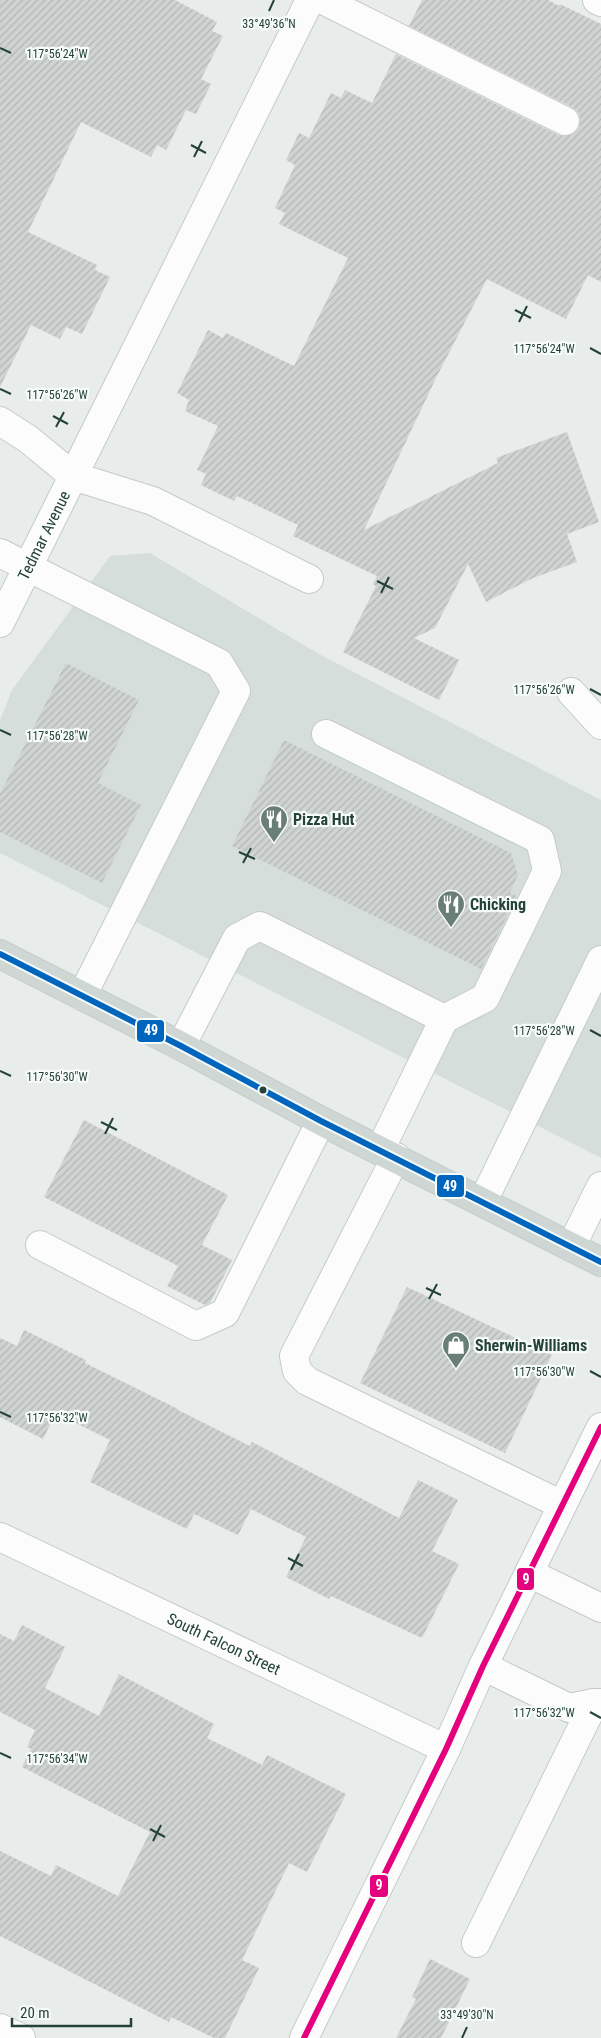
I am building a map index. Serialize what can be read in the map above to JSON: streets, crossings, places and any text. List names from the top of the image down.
{
  "streets": {
    "street": ["Tedmar Avenue", "South Falcon Street"]
  },
  "places": {
    "restaurant": ["Pizza Hut", "Chicking"],
    "shop": ["Sherwin-Williams"]
  },
  "lines": ["transit line 49", "transit line 9"],
  "scale_bar": "20 m",
  "coordinates": [
    "33°49'36\"N",
    "117°56'24\"W",
    "117°56'26\"W",
    "117°56'28\"W",
    "117°56'30\"W",
    "117°56'32\"W",
    "117°56'34\"W",
    "33°49'30\"N"
  ]
}
